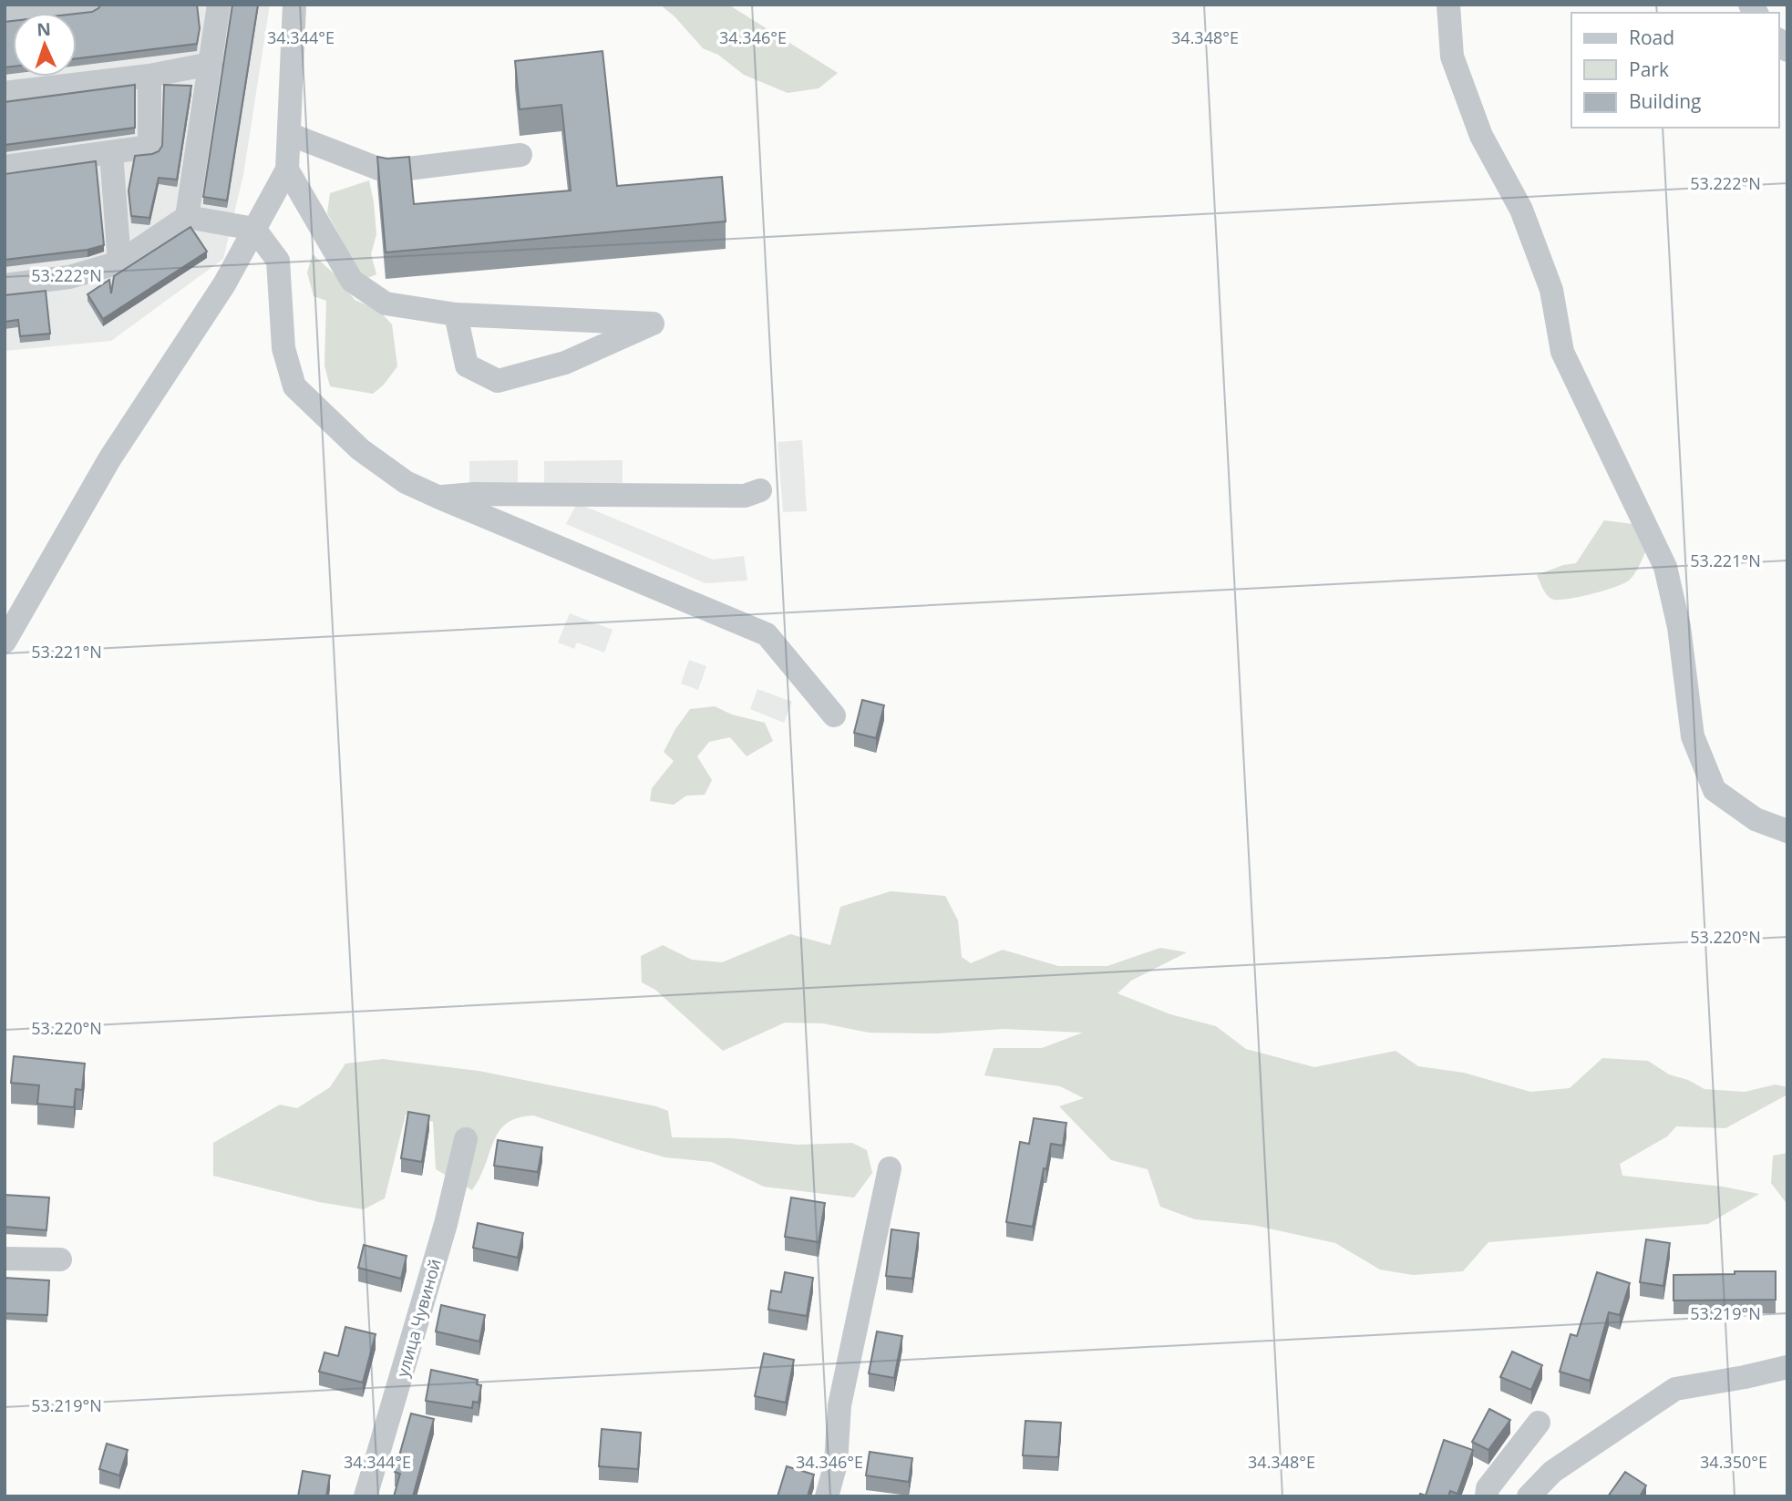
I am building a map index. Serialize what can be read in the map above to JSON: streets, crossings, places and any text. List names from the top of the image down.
{
  "streets": {
    "street": ["улица Чувиной"]
  },
  "legend": ["Road", "Park", "Building"],
  "north": "top",
  "coordinates": [
    "34.344°E",
    "34.346°E",
    "34.348°E",
    "53.222°N",
    "53.221°N",
    "53.220°N",
    "53.219°N",
    "34.350°E"
  ]
}
